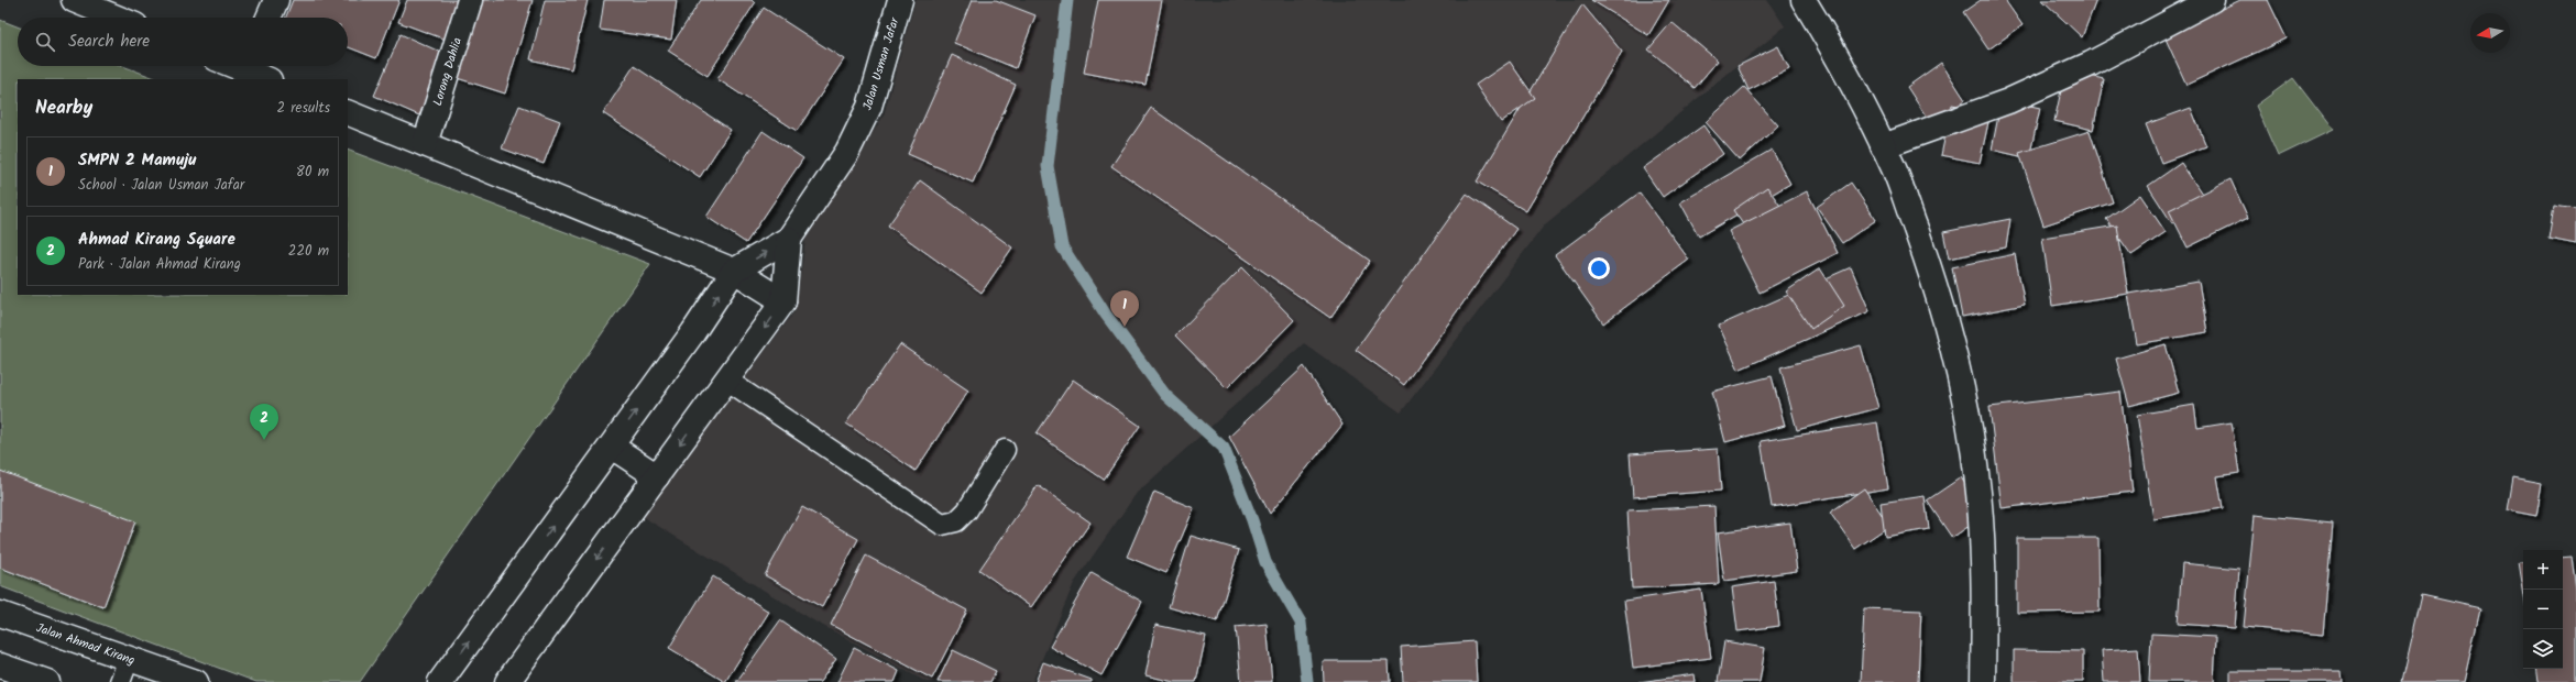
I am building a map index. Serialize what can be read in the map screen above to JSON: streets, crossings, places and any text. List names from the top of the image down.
{
  "streets": {
    "street": ["Jalan Usman Jafar", "Lorong Dahlia", "Jalan Ahmad Kirang"]
  },
  "north": "left",
  "page": {
    "search": "Search here",
    "heading": ["Nearby", "2 results"],
    "list": [
      {
        "mark": "1",
        "name": "SMPN 2 Mamuju",
        "note": "School · Jalan Usman Jafar",
        "value": "80 m"
      },
      {
        "mark": "2",
        "name": "Ahmad Kirang Square",
        "note": "Park · Jalan Ahmad Kirang",
        "value": "220 m"
      }
    ],
    "pins": ["1", "2"],
    "map_buttons": ["+", "−"]
  }
}
